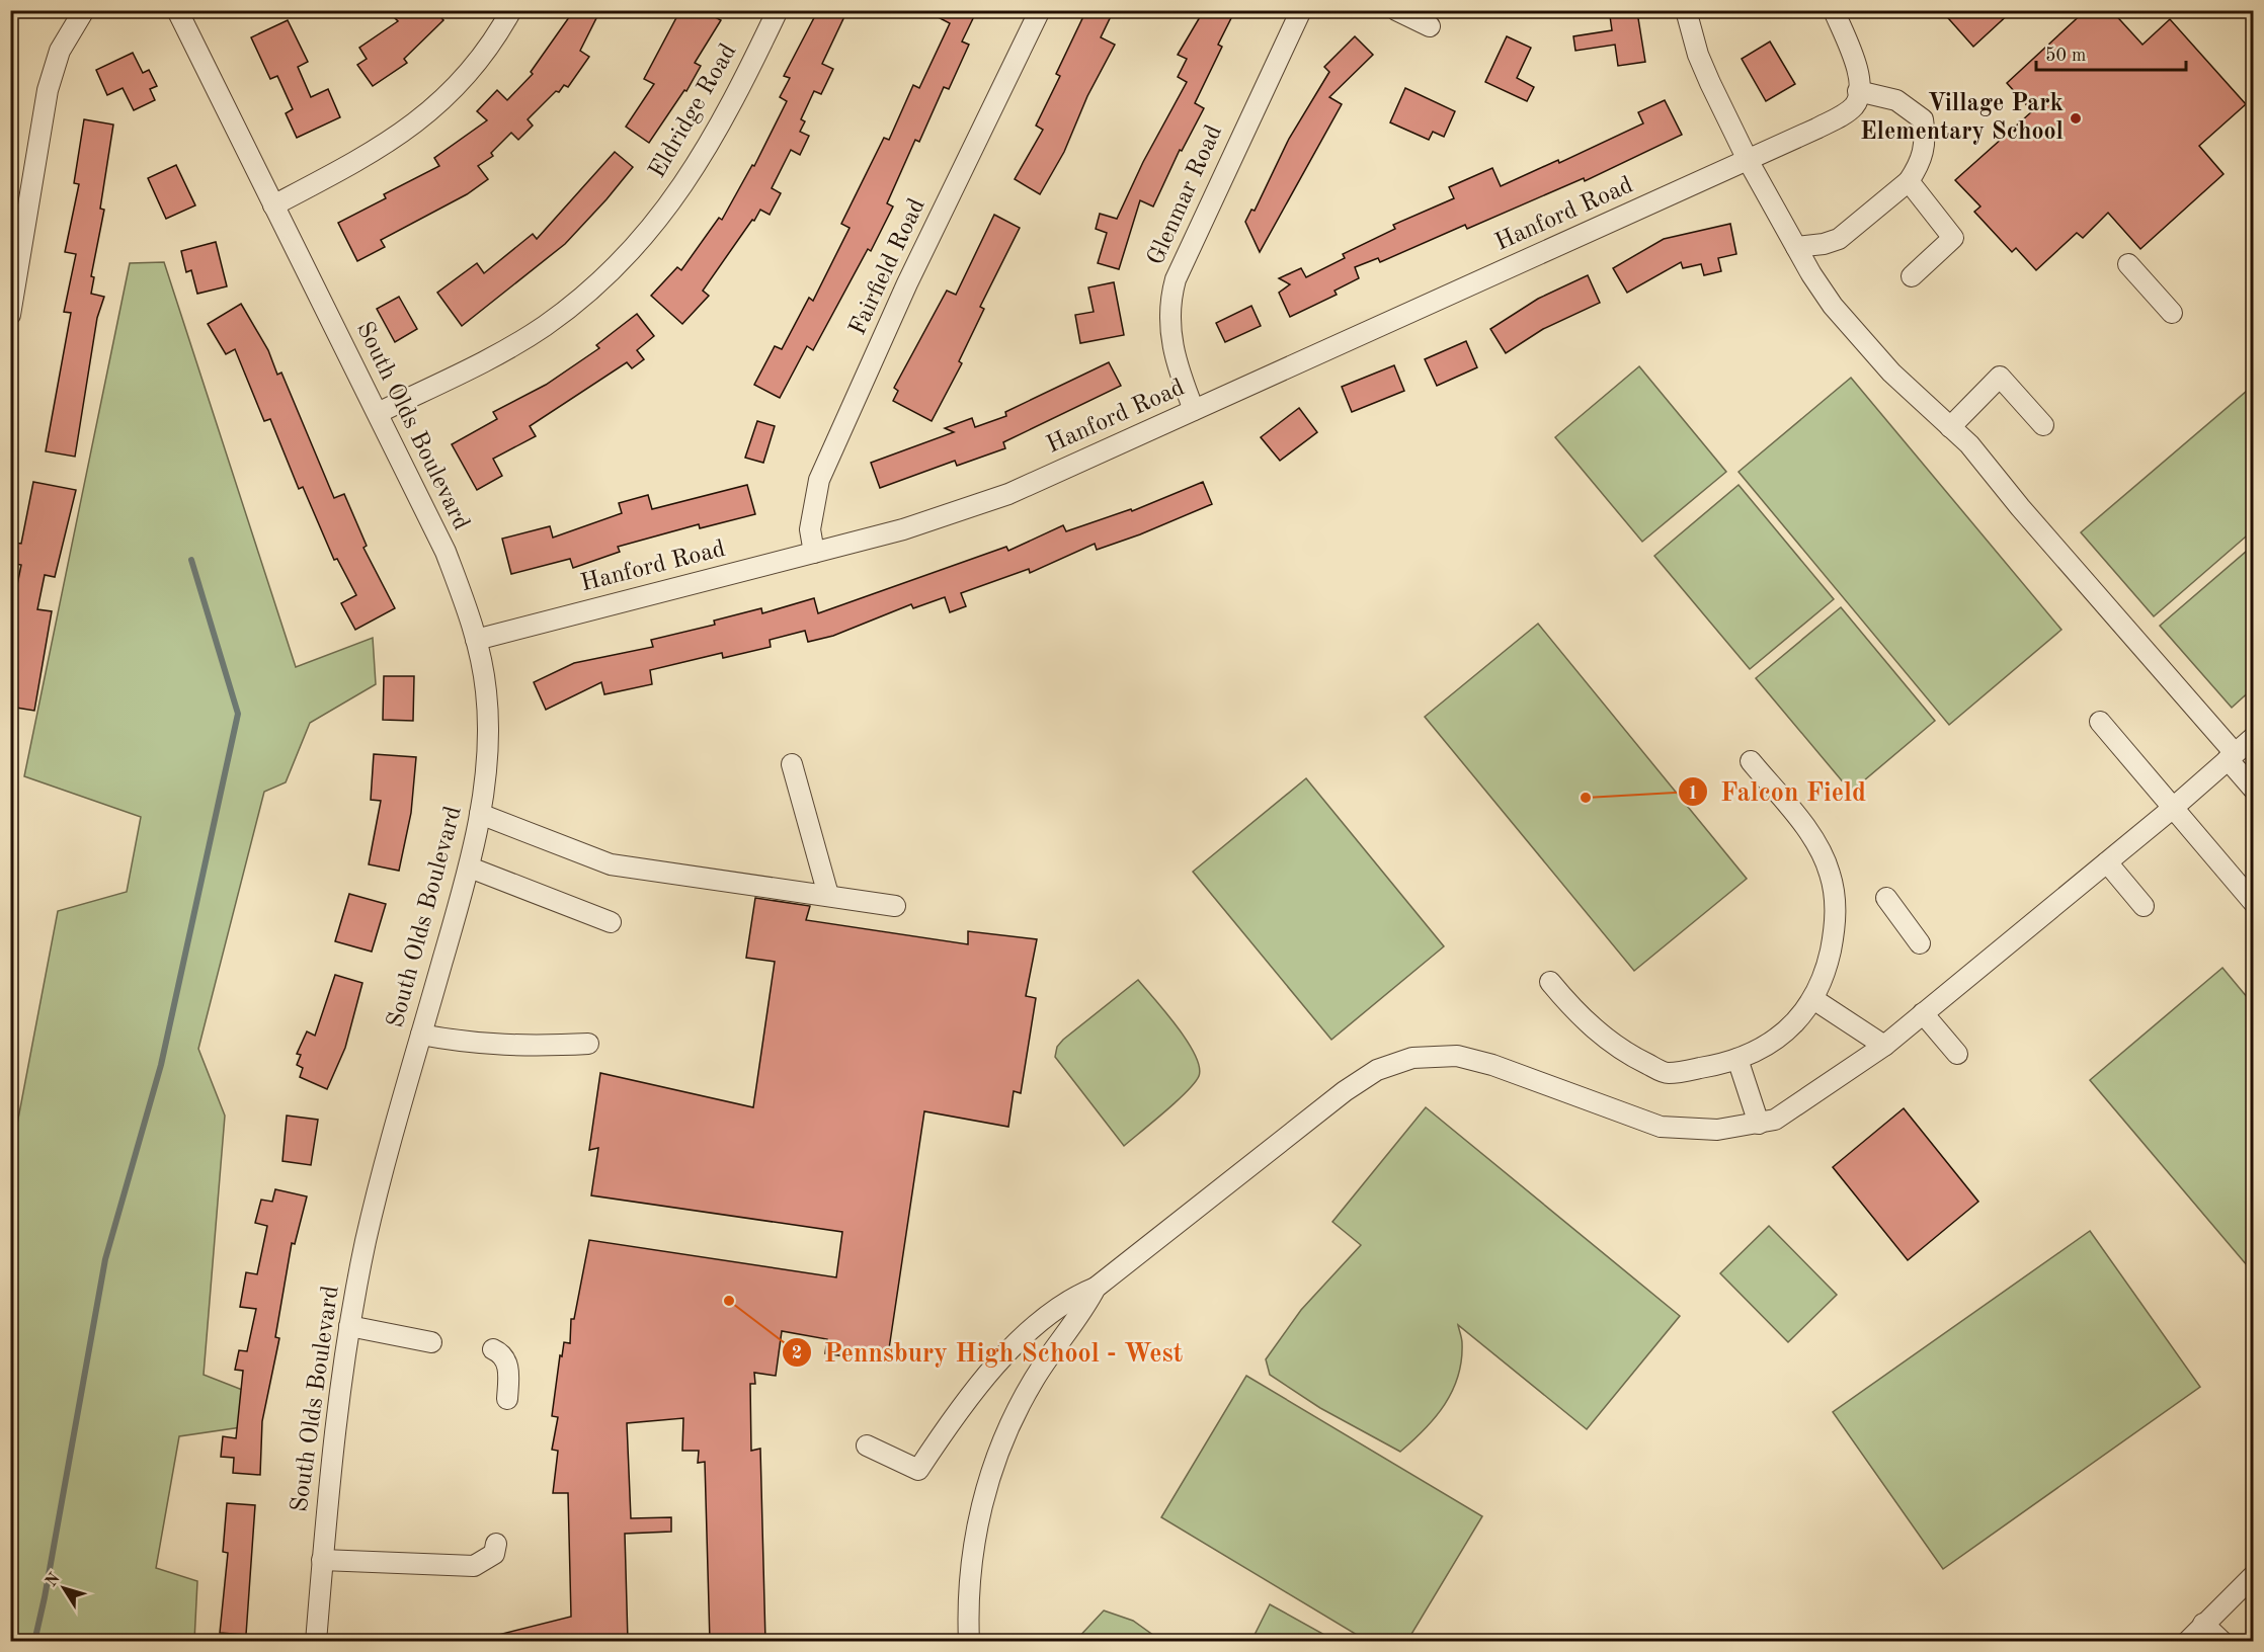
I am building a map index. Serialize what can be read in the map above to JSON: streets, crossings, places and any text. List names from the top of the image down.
{
  "streets": {
    "street": [
      "Eldridge Road",
      "Glenmar Road",
      "Hanford Road",
      "Fairfield Road",
      "South Olds Boulevard"
    ]
  },
  "crossings": [
    ["Eldridge Road", "South Olds Boulevard"],
    ["Glenmar Road", "Hanford Road"],
    ["Hanford Road", "Fairfield Road"],
    ["Hanford Road", "South Olds Boulevard"]
  ],
  "places": ["Village Park Elementary School", "Falcon Field", "Pennsbury High School - West"],
  "scale_bar": "50 m",
  "north": "top left"
}
